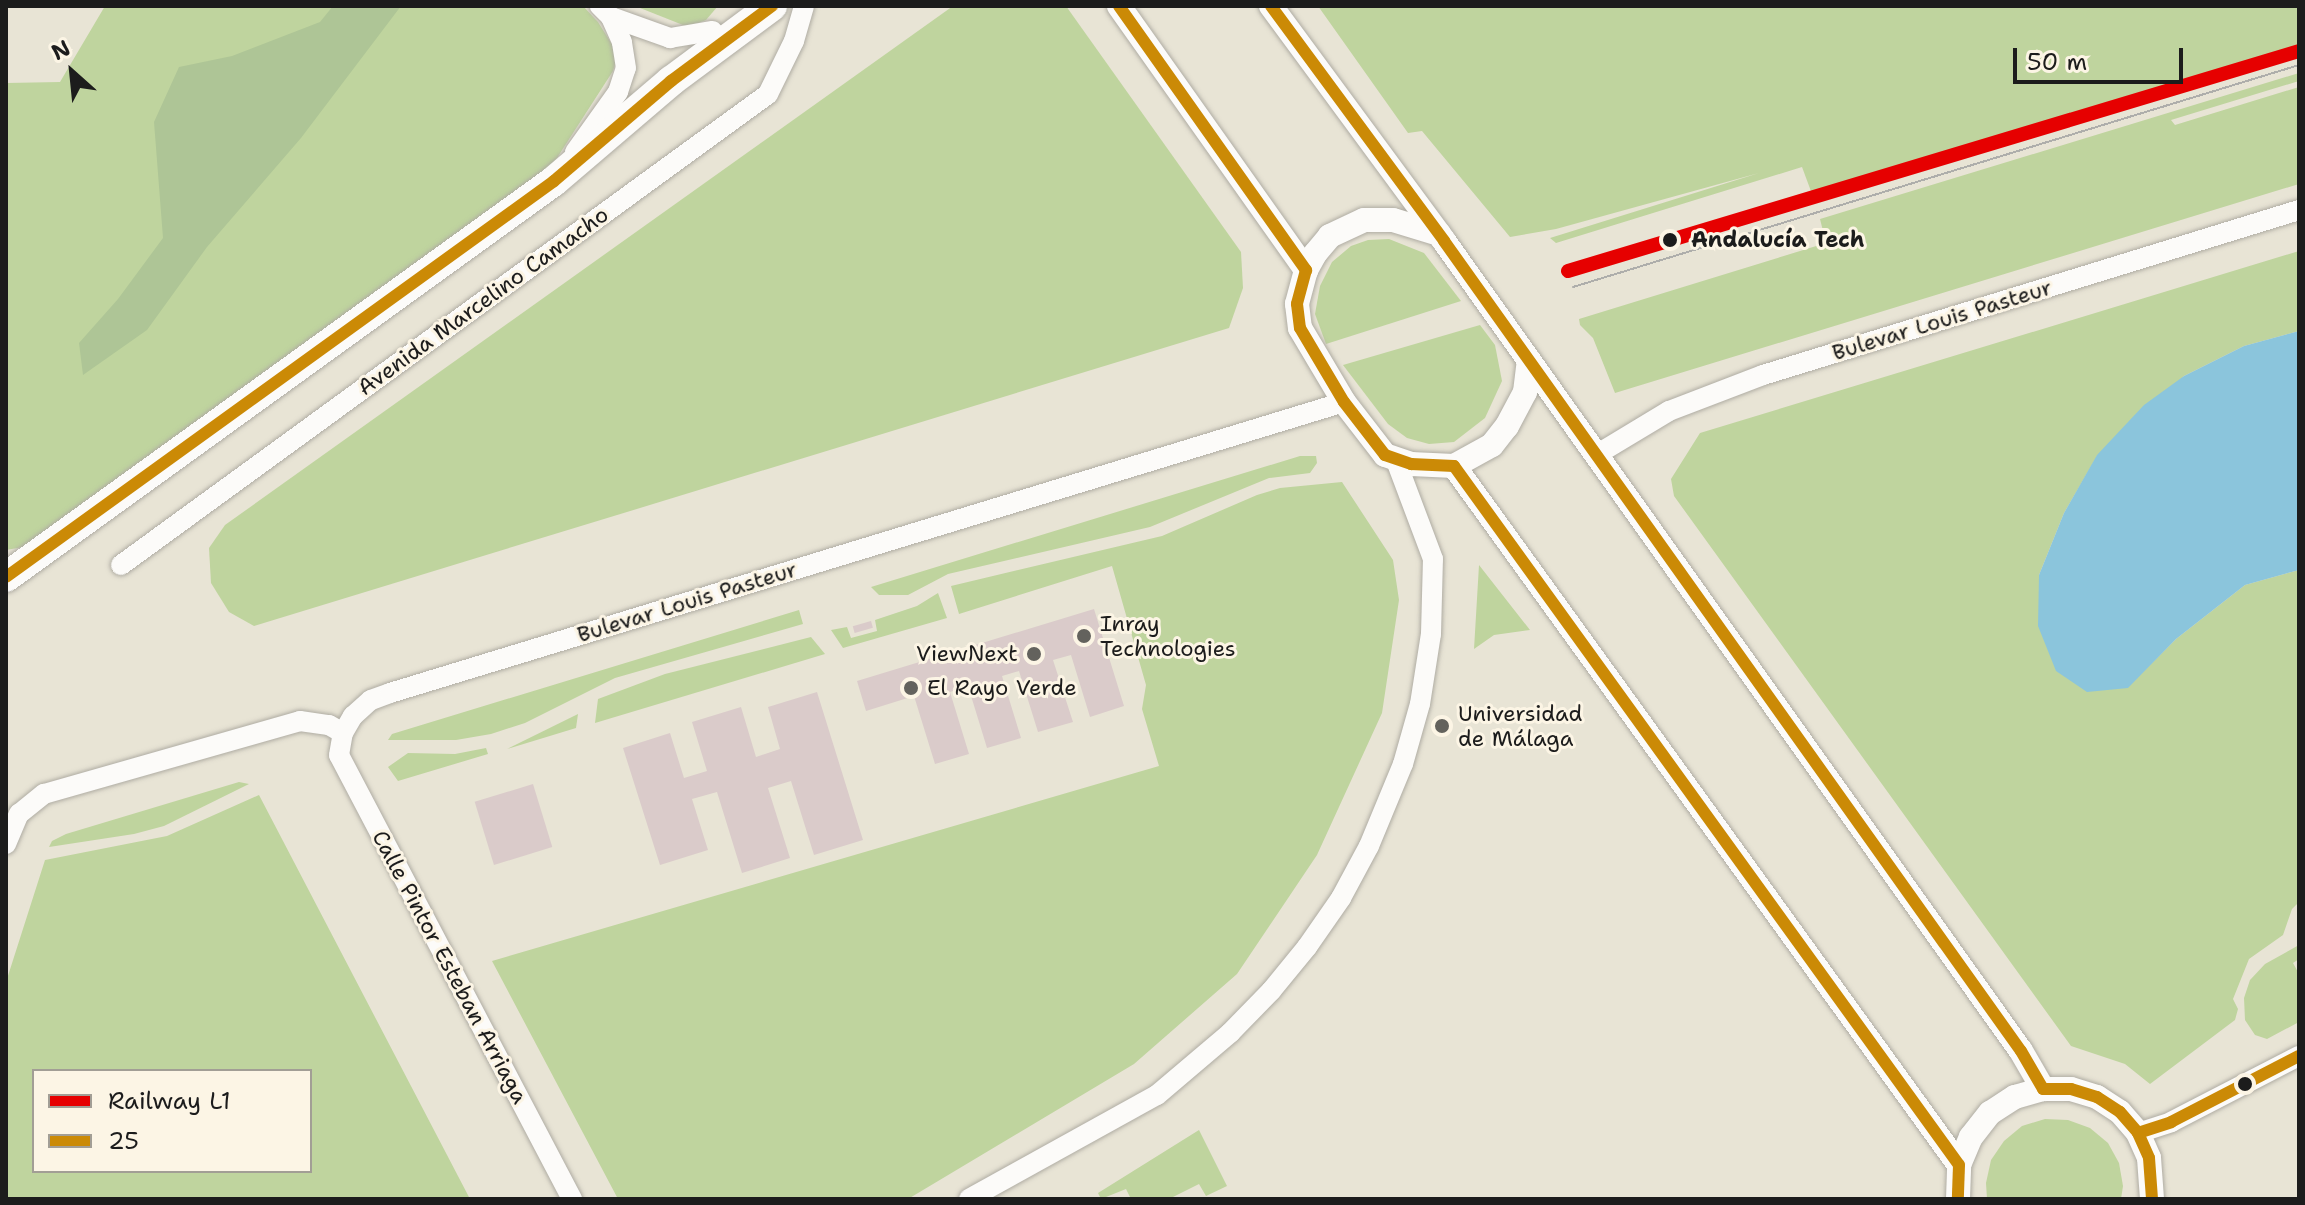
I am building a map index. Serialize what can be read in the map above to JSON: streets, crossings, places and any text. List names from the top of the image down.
{
  "streets": {
    "street": ["Avenida Marcelino Camacho", "Bulevar Louis Pasteur", "Calle Pintor Esteban Arriaga"]
  },
  "crossings": [
    ["Bulevar Louis Pasteur", "Calle Pintor Esteban Arriaga"]
  ],
  "places": [
    "Andalucía Tech",
    "Inray Technologies",
    "ViewNext",
    "El Rayo Verde",
    "Universidad de Málaga"
  ],
  "lines": ["transit line 25", "rail line L1"],
  "legend": ["Railway L1", "25"],
  "scale_bar": "50 m",
  "north": "top left"
}
